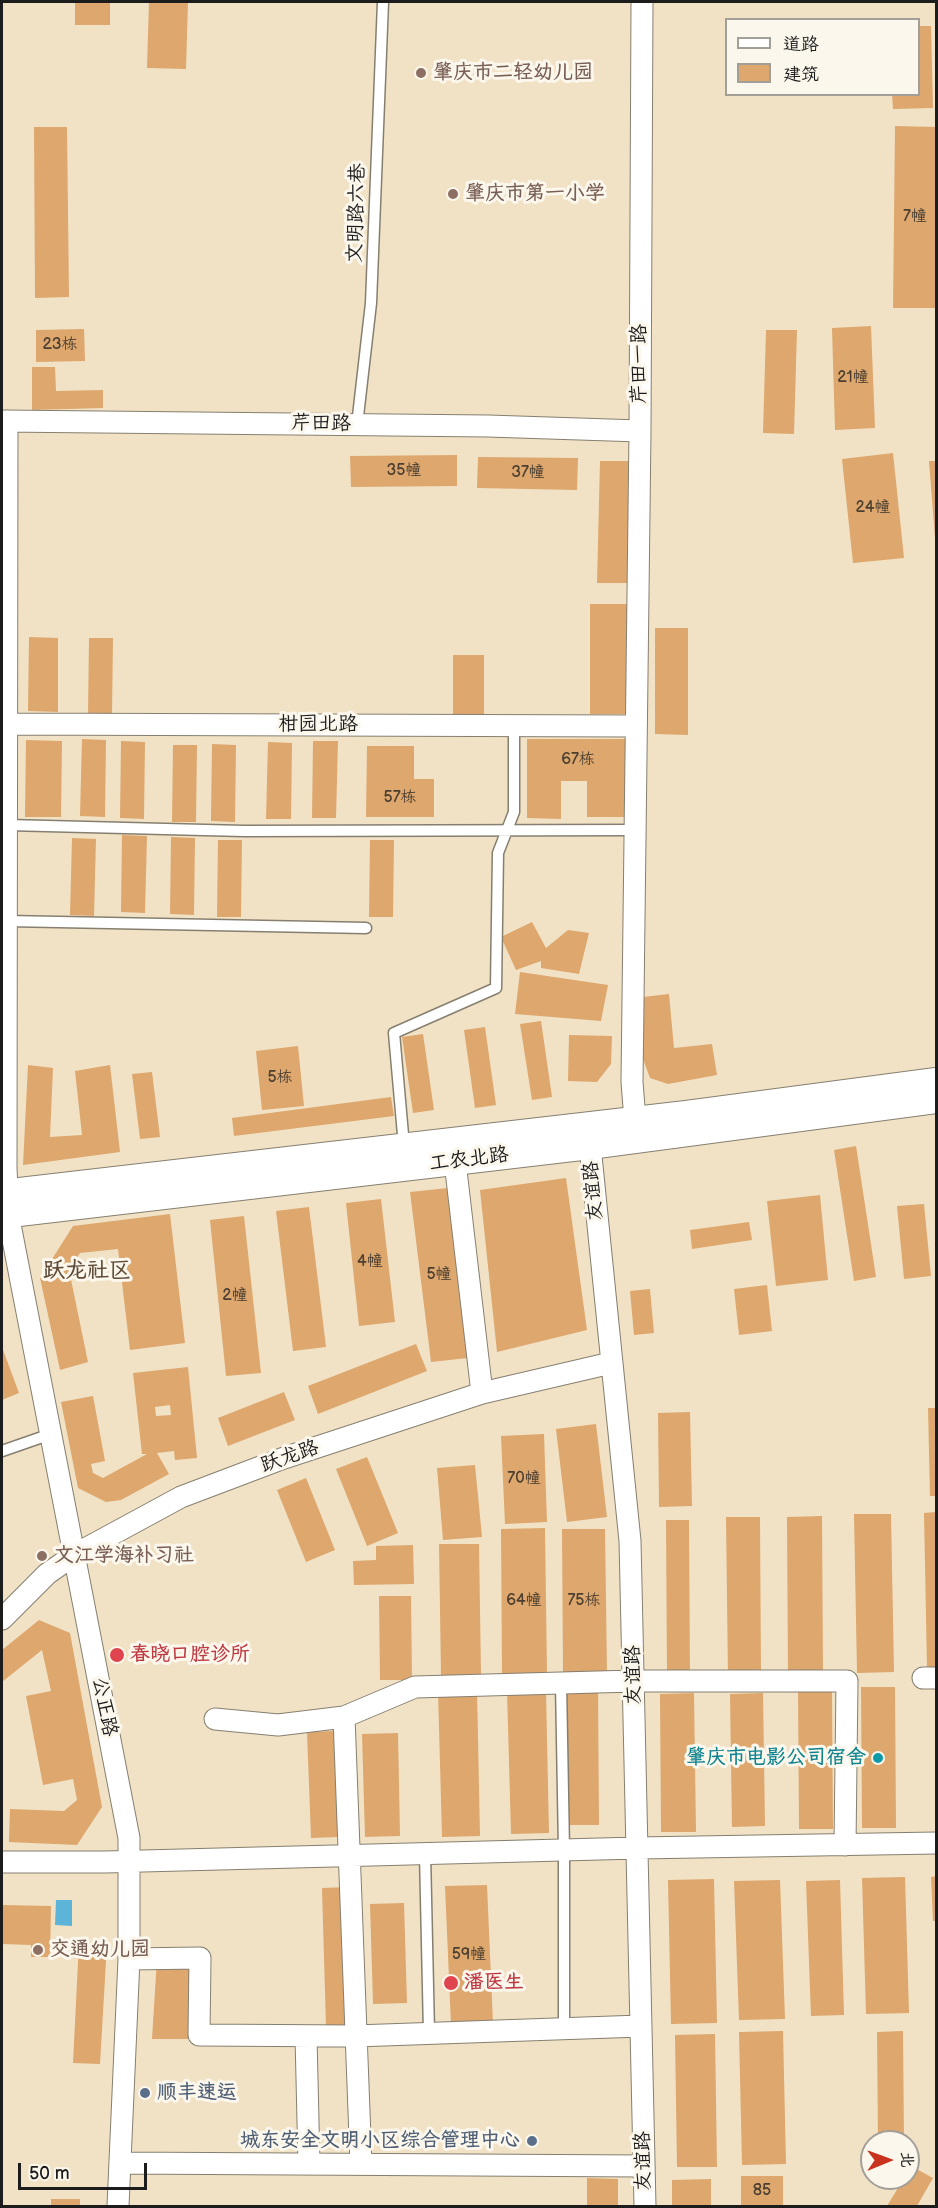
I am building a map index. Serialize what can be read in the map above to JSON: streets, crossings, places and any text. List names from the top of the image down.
{
  "streets": {
    "street": [
      "芹田一路",
      "芹田路",
      "柑园北路",
      "工农北路",
      "友谊路",
      "跃龙路",
      "公正路"
    ],
    "lane": ["文明路六巷"]
  },
  "crossings": [
    ["文明路六巷", "芹田路"],
    ["芹田一路", "芹田路"],
    ["芹田一路", "柑园北路"],
    ["芹田一路", "工农北路"],
    ["芹田路", "公正路"],
    ["柑园北路", "公正路"],
    ["工农北路", "友谊路"],
    ["工农北路", "公正路"],
    ["友谊路", "跃龙路"],
    ["跃龙路", "公正路"]
  ],
  "districts": ["跃龙社区"],
  "places": [
    "肇庆市二轻幼儿园",
    "肇庆市第一小学",
    "文江学海补习社",
    "春晓口腔诊所",
    "肇庆市电影公司宿舍",
    "交通幼儿园",
    "潘医生",
    "顺丰速运",
    "城东安全文明小区综合管理中心"
  ],
  "house_numbers": [
    "7幢",
    "23栋",
    "21幢",
    "35幢",
    "37幢",
    "24幢",
    "67栋",
    "57栋",
    "5栋",
    "4幢",
    "5幢",
    "2幢",
    "70幢",
    "64幢",
    "75栋",
    "59幢",
    "85"
  ],
  "legend": ["道路", "建筑"],
  "scale_bar": "50 m",
  "north": "right"
}
